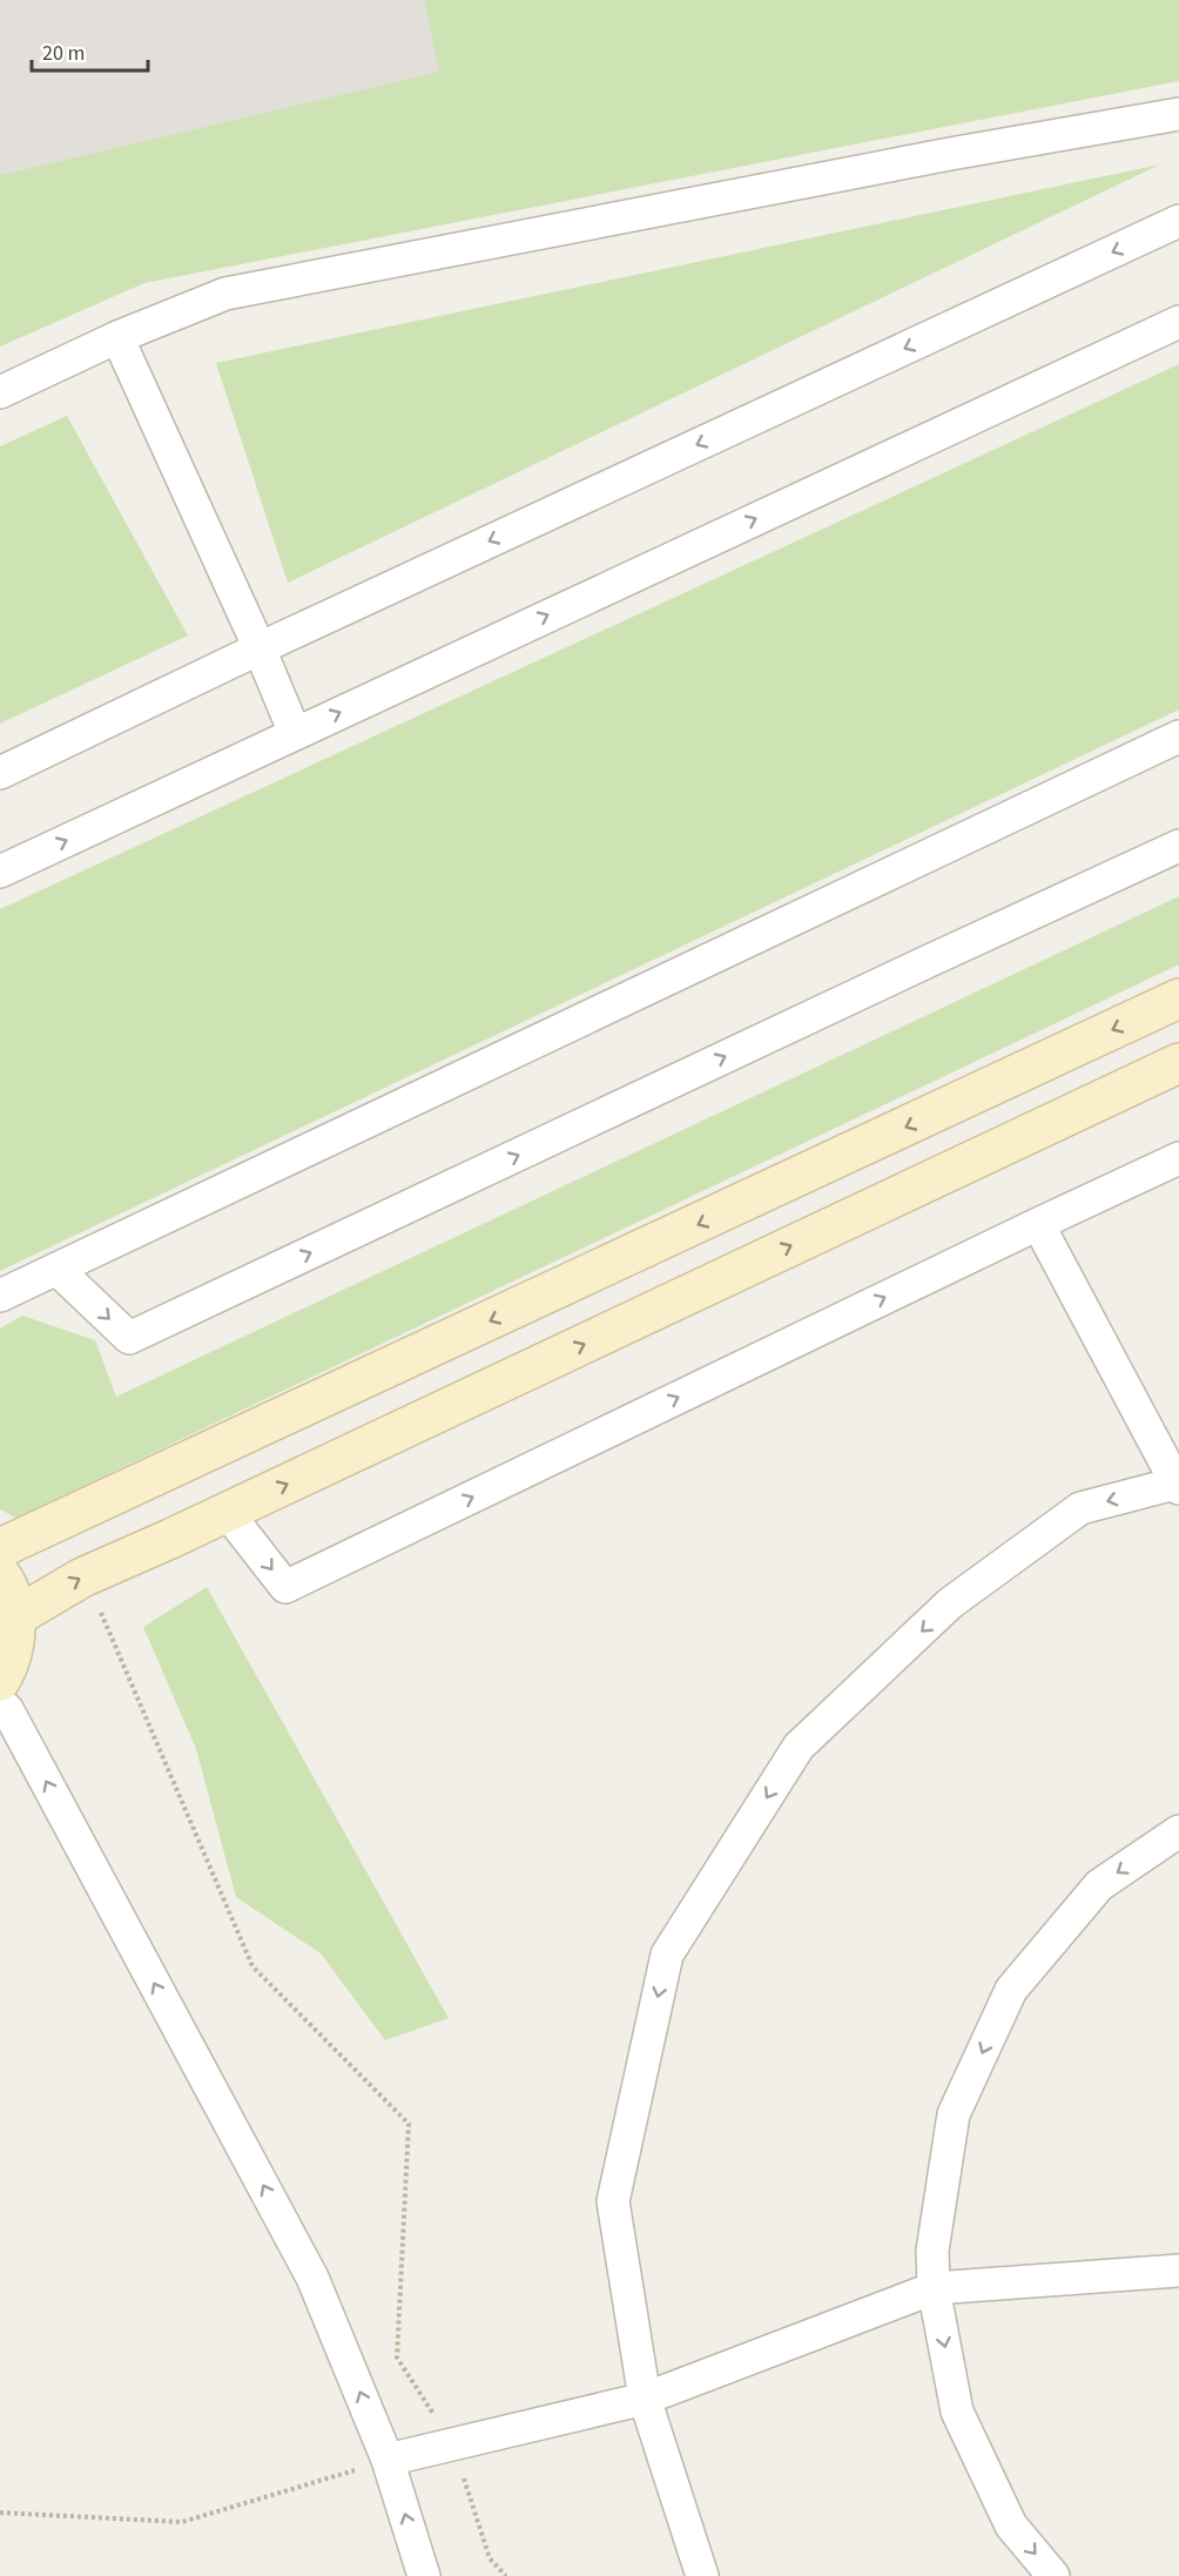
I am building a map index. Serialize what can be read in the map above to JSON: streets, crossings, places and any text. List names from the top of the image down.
{
  "scale_bar": "20 m"
}
